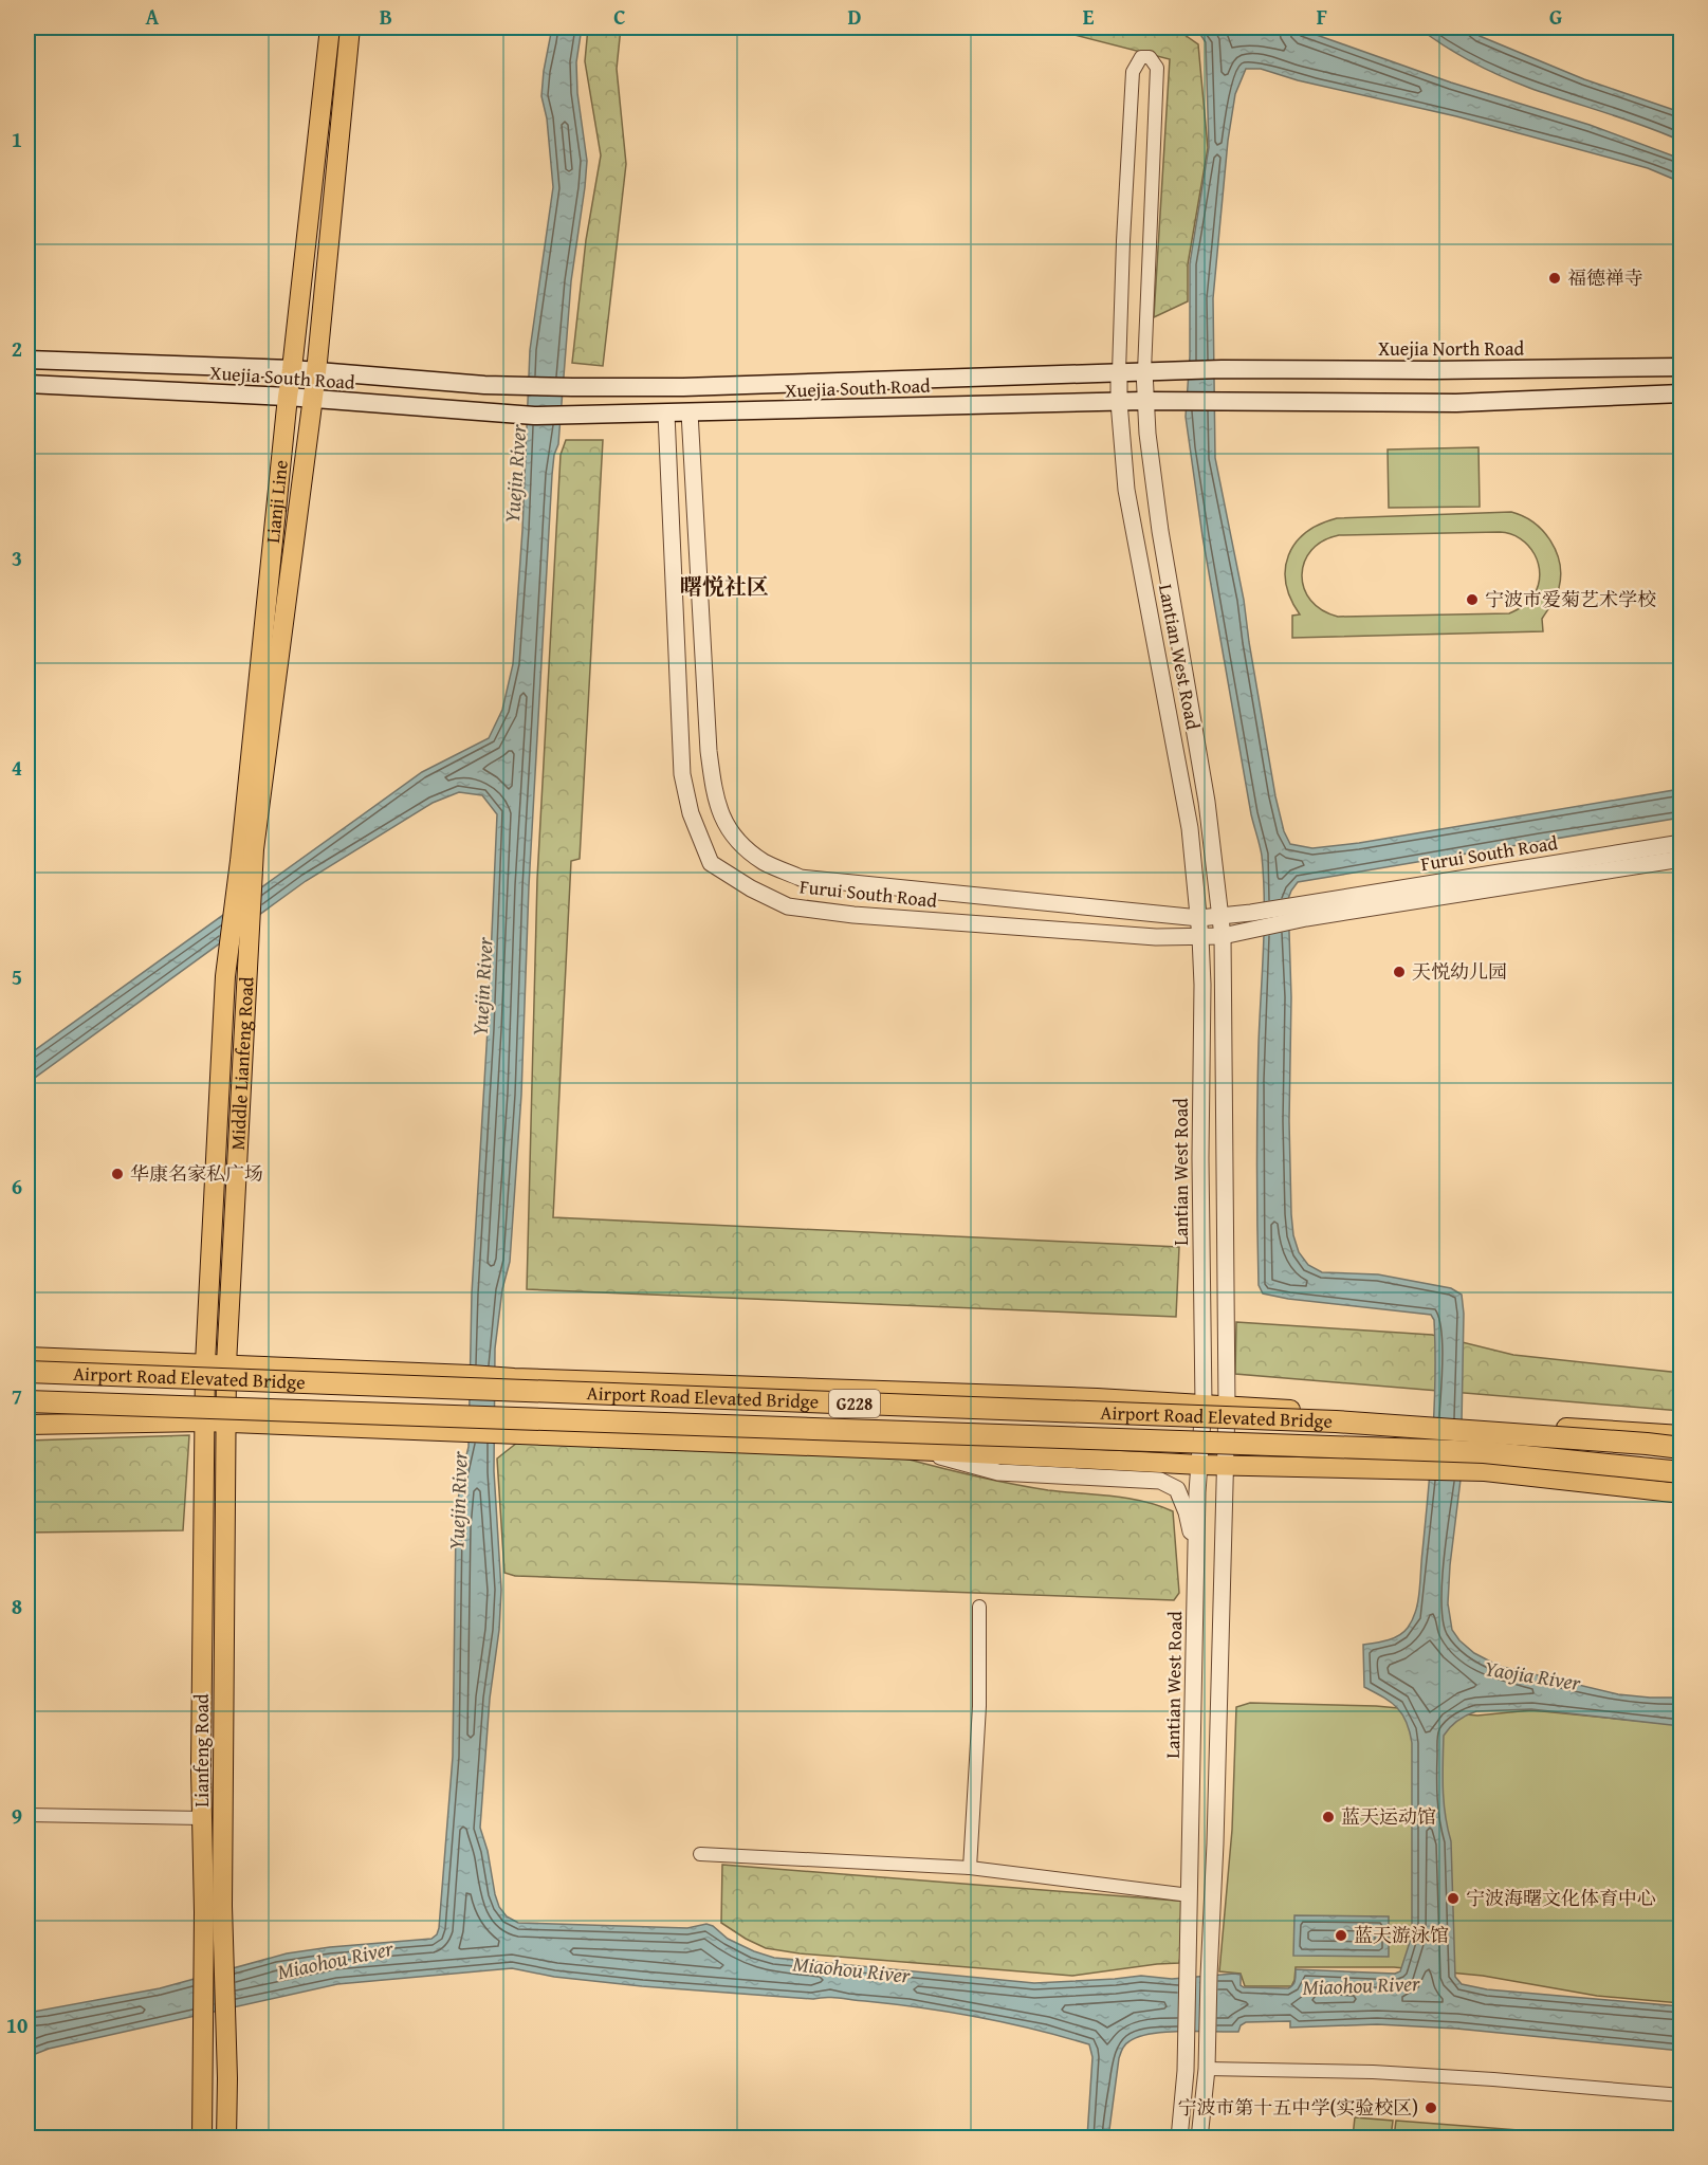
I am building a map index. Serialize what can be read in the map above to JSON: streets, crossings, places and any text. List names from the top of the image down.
{
  "streets": {
    "highway": ["Airport Road Elevated Bridge", "G228"],
    "main road": [
      "Xuejia North Road",
      "Xuejia South Road",
      "Lianji Line",
      "Middle Lianfeng Road",
      "Lianfeng Road"
    ],
    "street": ["Lantian West Road", "Furui South Road"]
  },
  "crossings": [
    ["Xuejia North Road", "Xuejia South Road"],
    ["Xuejia South Road", "Lianji Line"],
    ["Xuejia South Road", "Lantian West Road"],
    ["Xuejia South Road", "Furui South Road"],
    ["Lianji Line", "Middle Lianfeng Road"],
    ["Lantian West Road", "Furui South Road"],
    ["Middle Lianfeng Road", "Lianfeng Road"]
  ],
  "districts": ["曙悦社区"],
  "water": ["Yuejin River", "Yaojia River", "Miaohou River"],
  "places": [
    "福德禅寺",
    "宁波市爱菊艺术学校",
    "天悦幼儿园",
    "华康名家私广场",
    "蓝天运动馆",
    "宁波海曙文化体育中心",
    "蓝天游泳馆",
    "宁波市第十五中学(实验校区)"
  ],
  "grid": {
    "columns": [
      "A",
      "B",
      "C",
      "D",
      "E",
      "F",
      "G"
    ],
    "rows": [
      "1",
      "2",
      "3",
      "4",
      "5",
      "6",
      "7",
      "8",
      "9",
      "10"
    ]
  }
}
